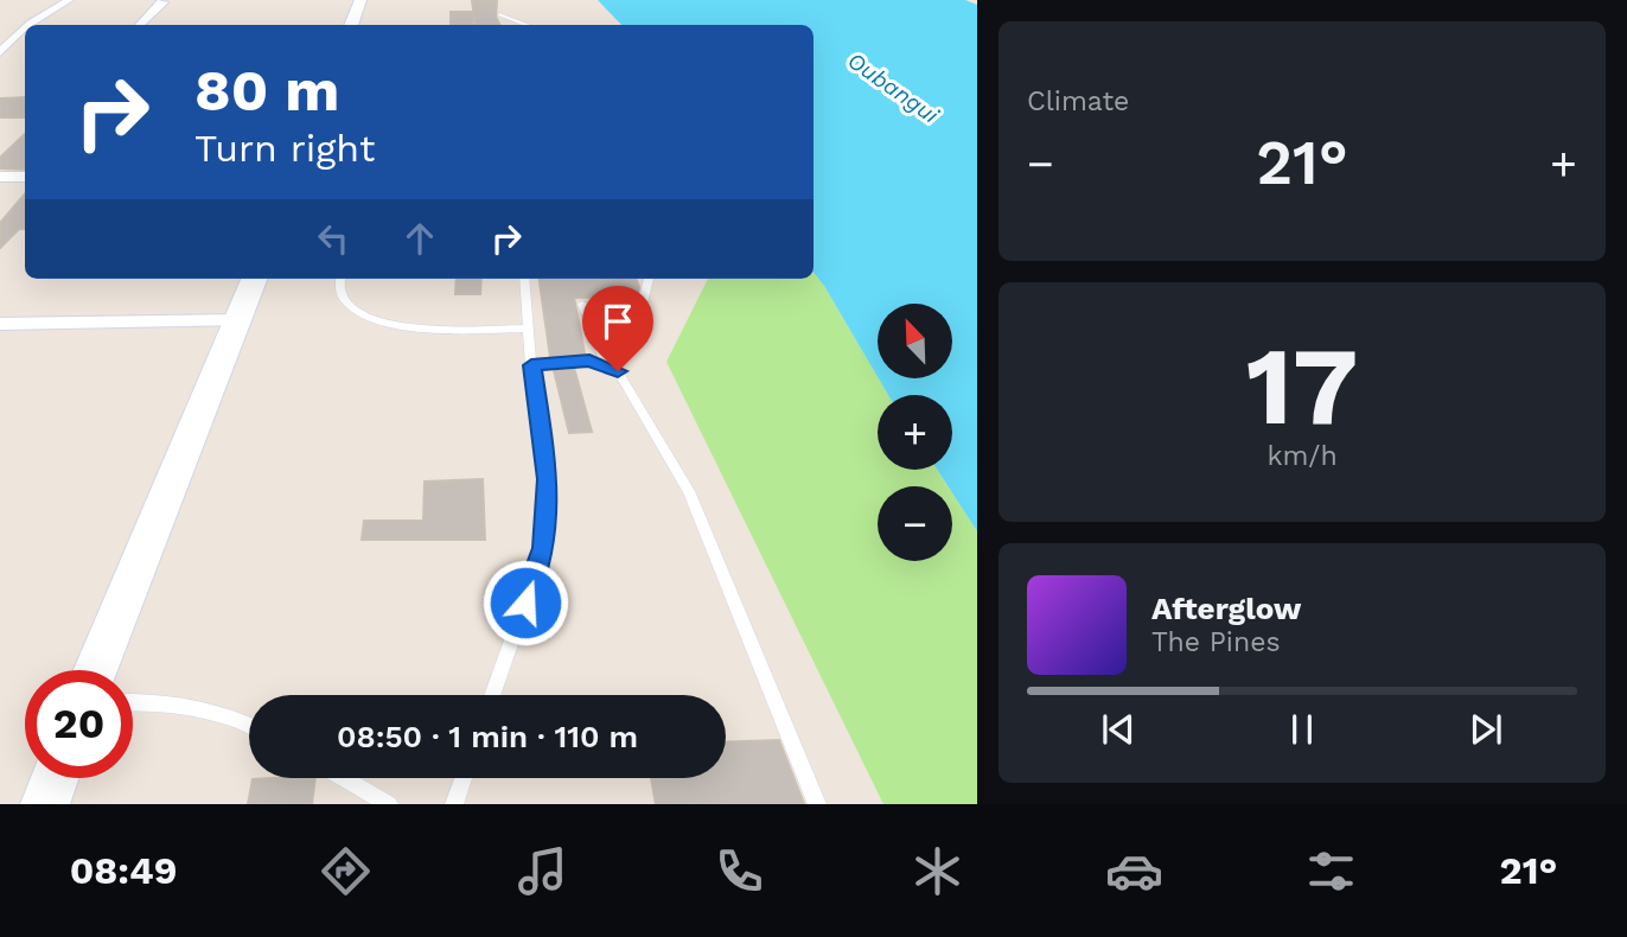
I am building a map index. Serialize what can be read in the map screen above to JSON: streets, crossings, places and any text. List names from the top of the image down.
{
  "water": ["Oubangui"],
  "north": "top left",
  "page": {
    "tile": [
      "Climate",
      ["17", "km/h"]
    ],
    "turn": ["80 m", "Turn right"],
    "heat": ["−", "21°", "+"],
    "map_buttons": ["+", "−"],
    "song": ["Afterglow", "The Pines"],
    "limit": "20",
    "trip": "08:50 · 1 min · 110 m",
    "tabs": ["08:49", "21°"]
  }
}
